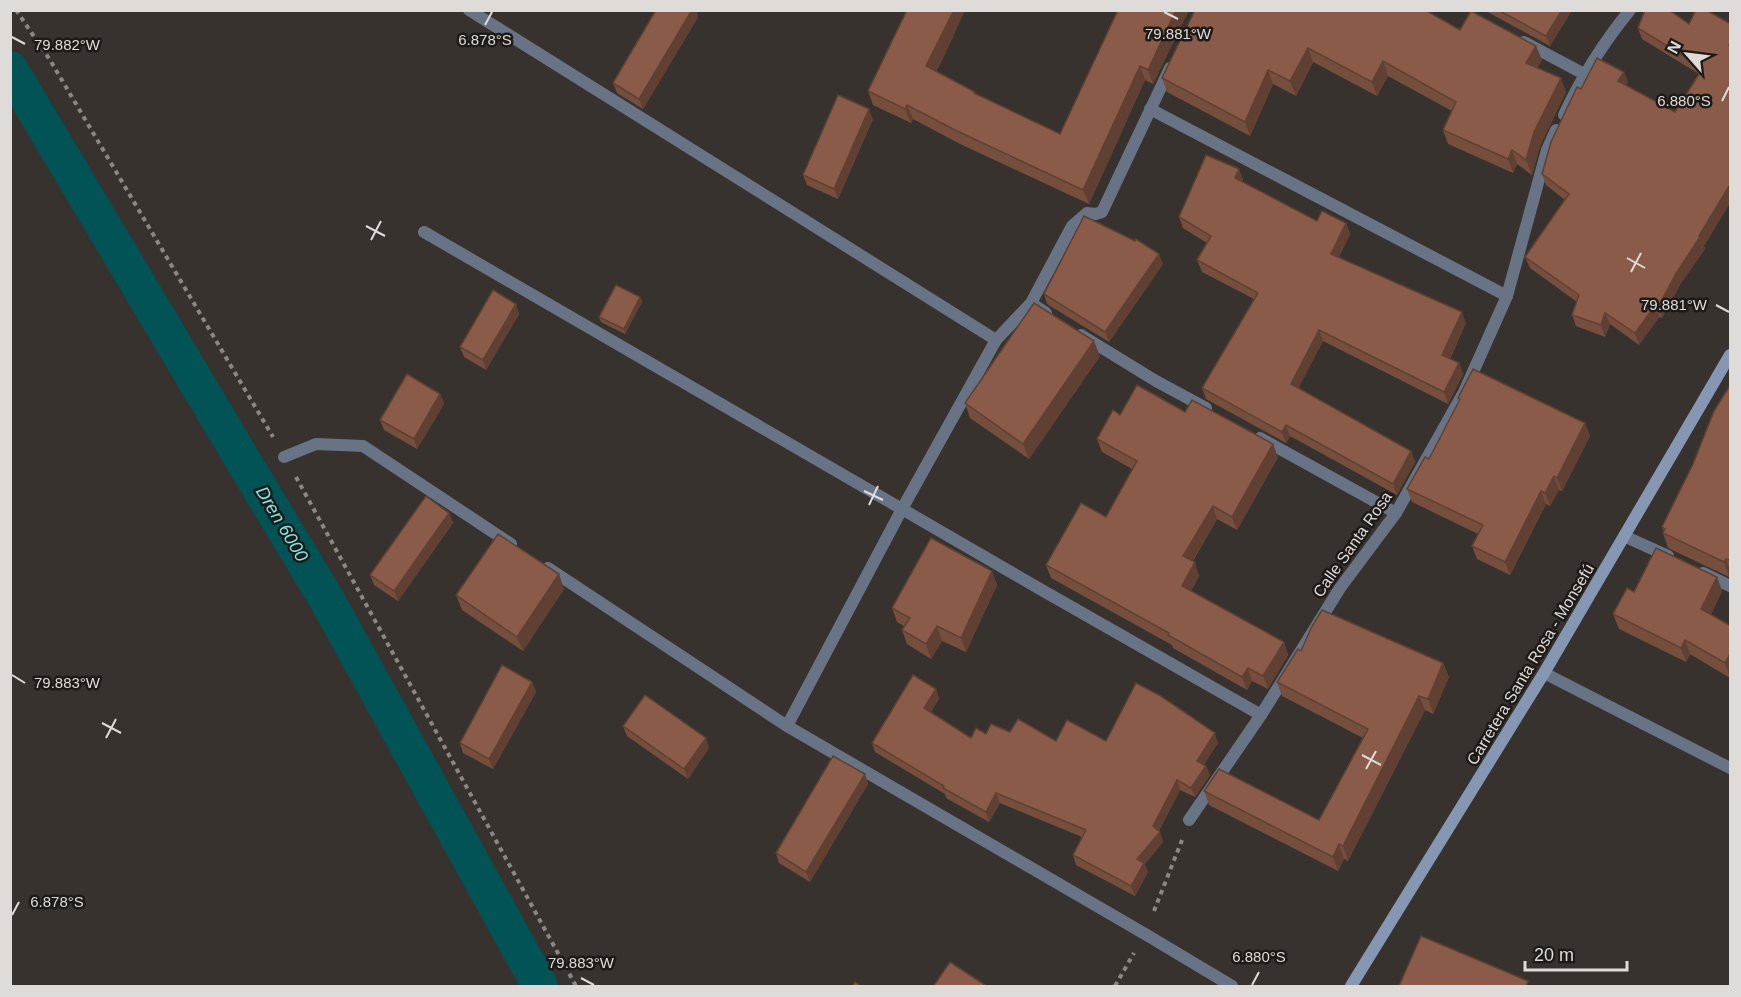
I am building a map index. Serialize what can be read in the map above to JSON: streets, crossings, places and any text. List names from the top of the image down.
{
  "streets": {
    "main road": ["Carretera Santa Rosa - Monsefú"],
    "street": ["Calle Santa Rosa"]
  },
  "water": ["Dren 6000"],
  "scale_bar": "20 m",
  "north": "top left",
  "coordinates": [
    "79.881°W",
    "6.878°S",
    "79.882°W",
    "6.880°S",
    "79.883°W"
  ]
}
